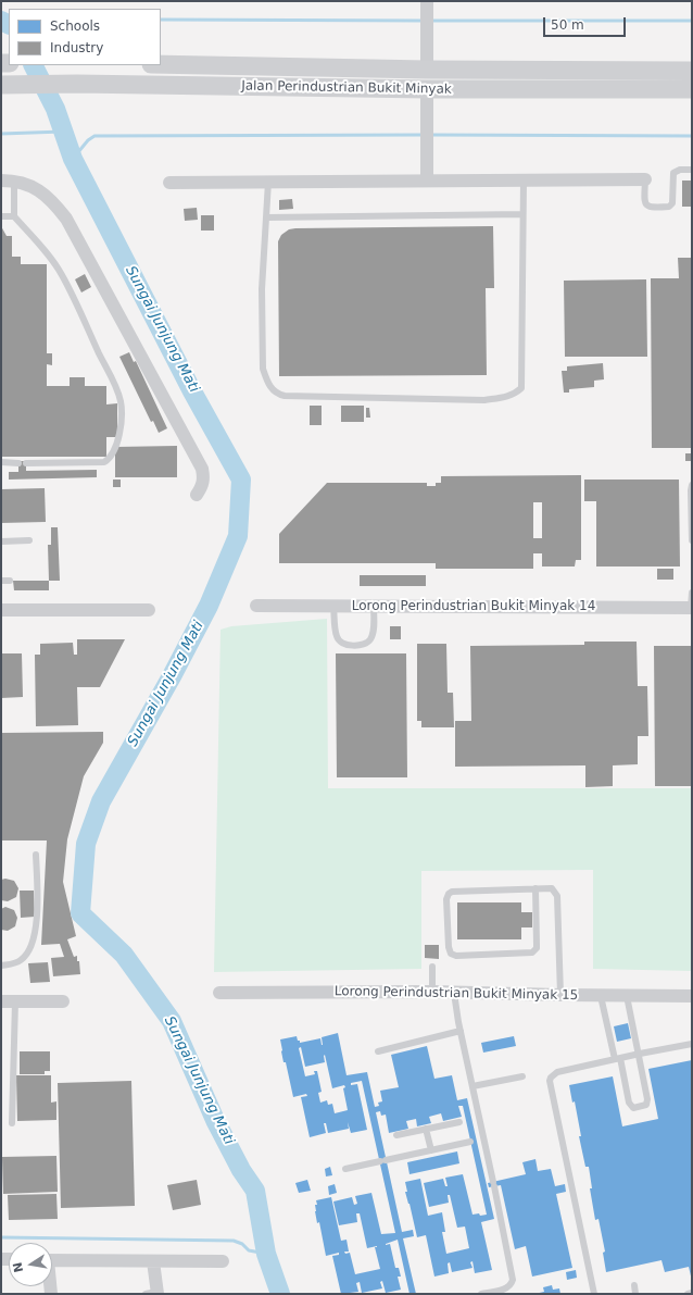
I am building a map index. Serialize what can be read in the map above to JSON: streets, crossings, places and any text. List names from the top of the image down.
{
  "streets": {
    "main road": ["Jalan Perindustrian Bukit Minyak"],
    "street": ["Lorong Perindustrian Bukit Minyak 14", "Lorong Perindustrian Bukit Minyak 15"]
  },
  "water": ["Sungai Junjung Mati"],
  "legend": ["Schools", "Industry"],
  "scale_bar": "50 m",
  "north": "left"
}
